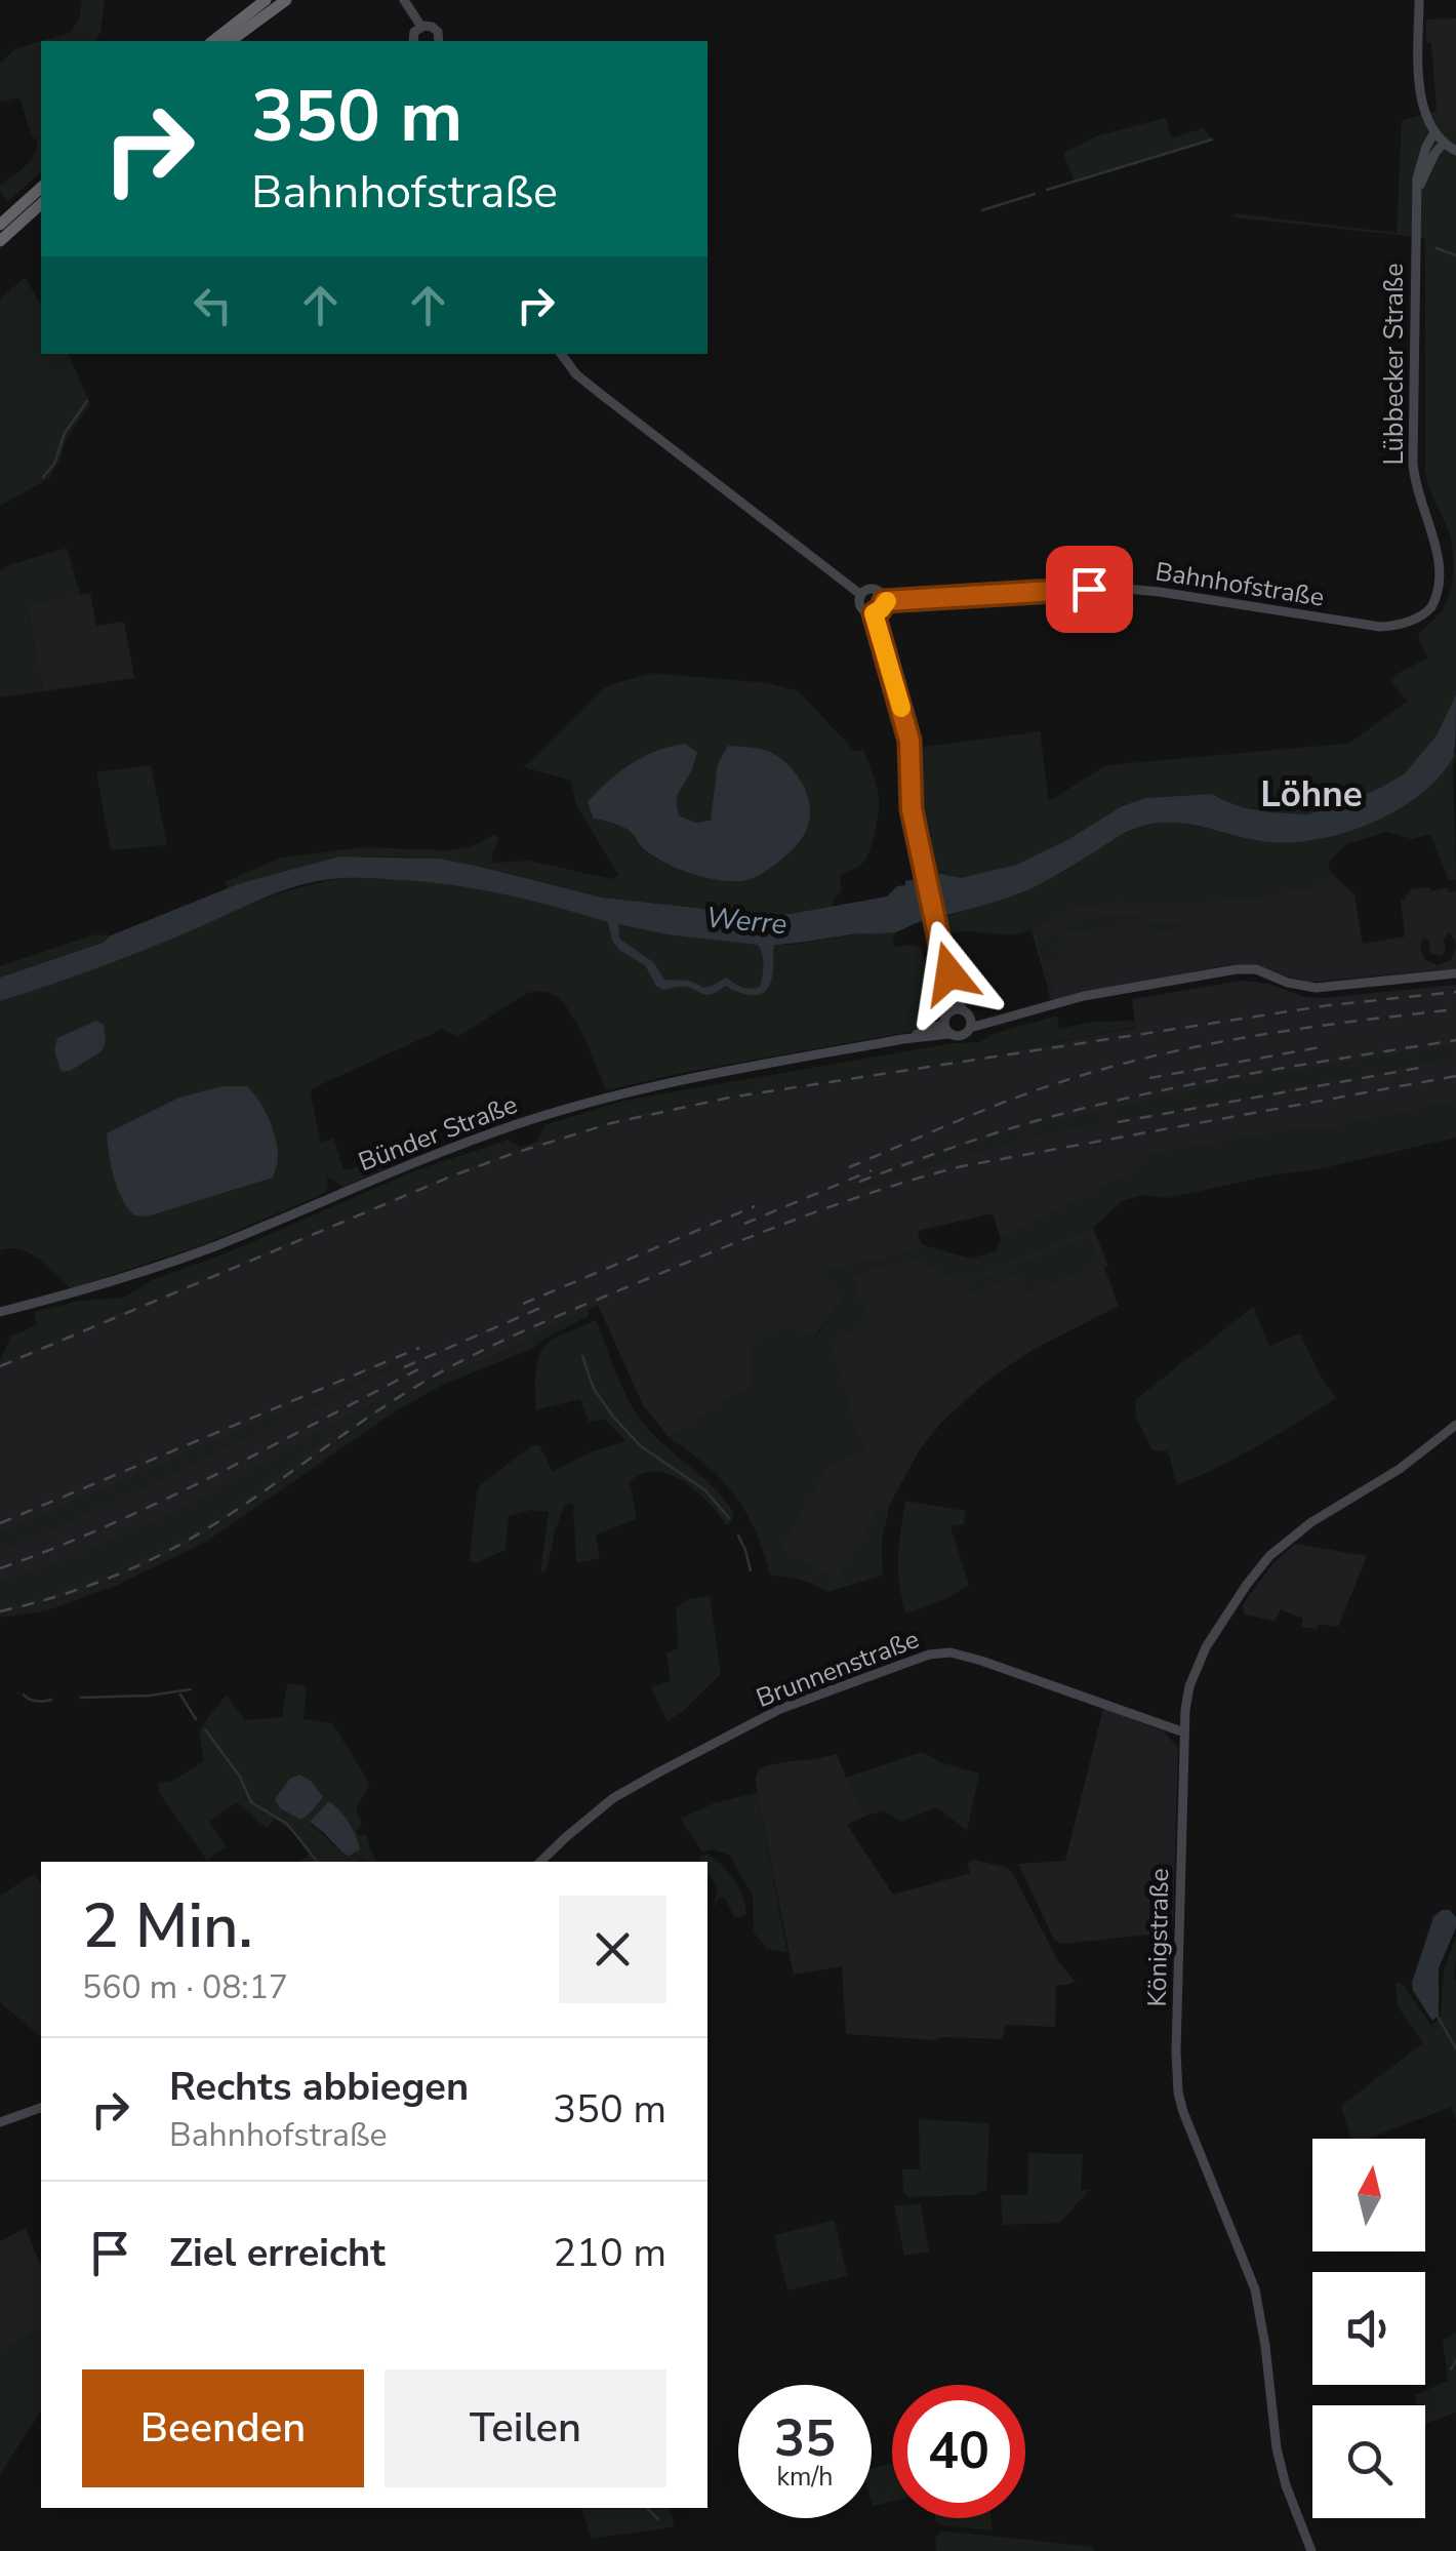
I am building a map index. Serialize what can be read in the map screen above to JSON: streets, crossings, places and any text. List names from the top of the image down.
{
  "streets": {
    "main road": [
      "Lübbecker Straße",
      "Bahnhofstraße",
      "Bünder Straße",
      "Brunnenstraße",
      "Königstraße"
    ]
  },
  "crossings": [
    ["Lübbecker Straße", "Bahnhofstraße"],
    ["Brunnenstraße", "Königstraße"]
  ],
  "districts": ["Löhne"],
  "water": ["Werre"],
  "north": "top",
  "page": {
    "turn": ["350 m", "Bahnhofstraße"],
    "heading": ["2 Min.", "560 m · 08:17"],
    "list": [
      {
        "name": "Rechts abbiegen",
        "note": "Bahnhofstraße",
        "value": "350 m"
      },
      {
        "name": "Ziel erreicht",
        "value": "210 m"
      }
    ],
    "buttons": ["Beenden", "Teilen"],
    "speed": "35 km/h",
    "limit": "40"
  }
}
